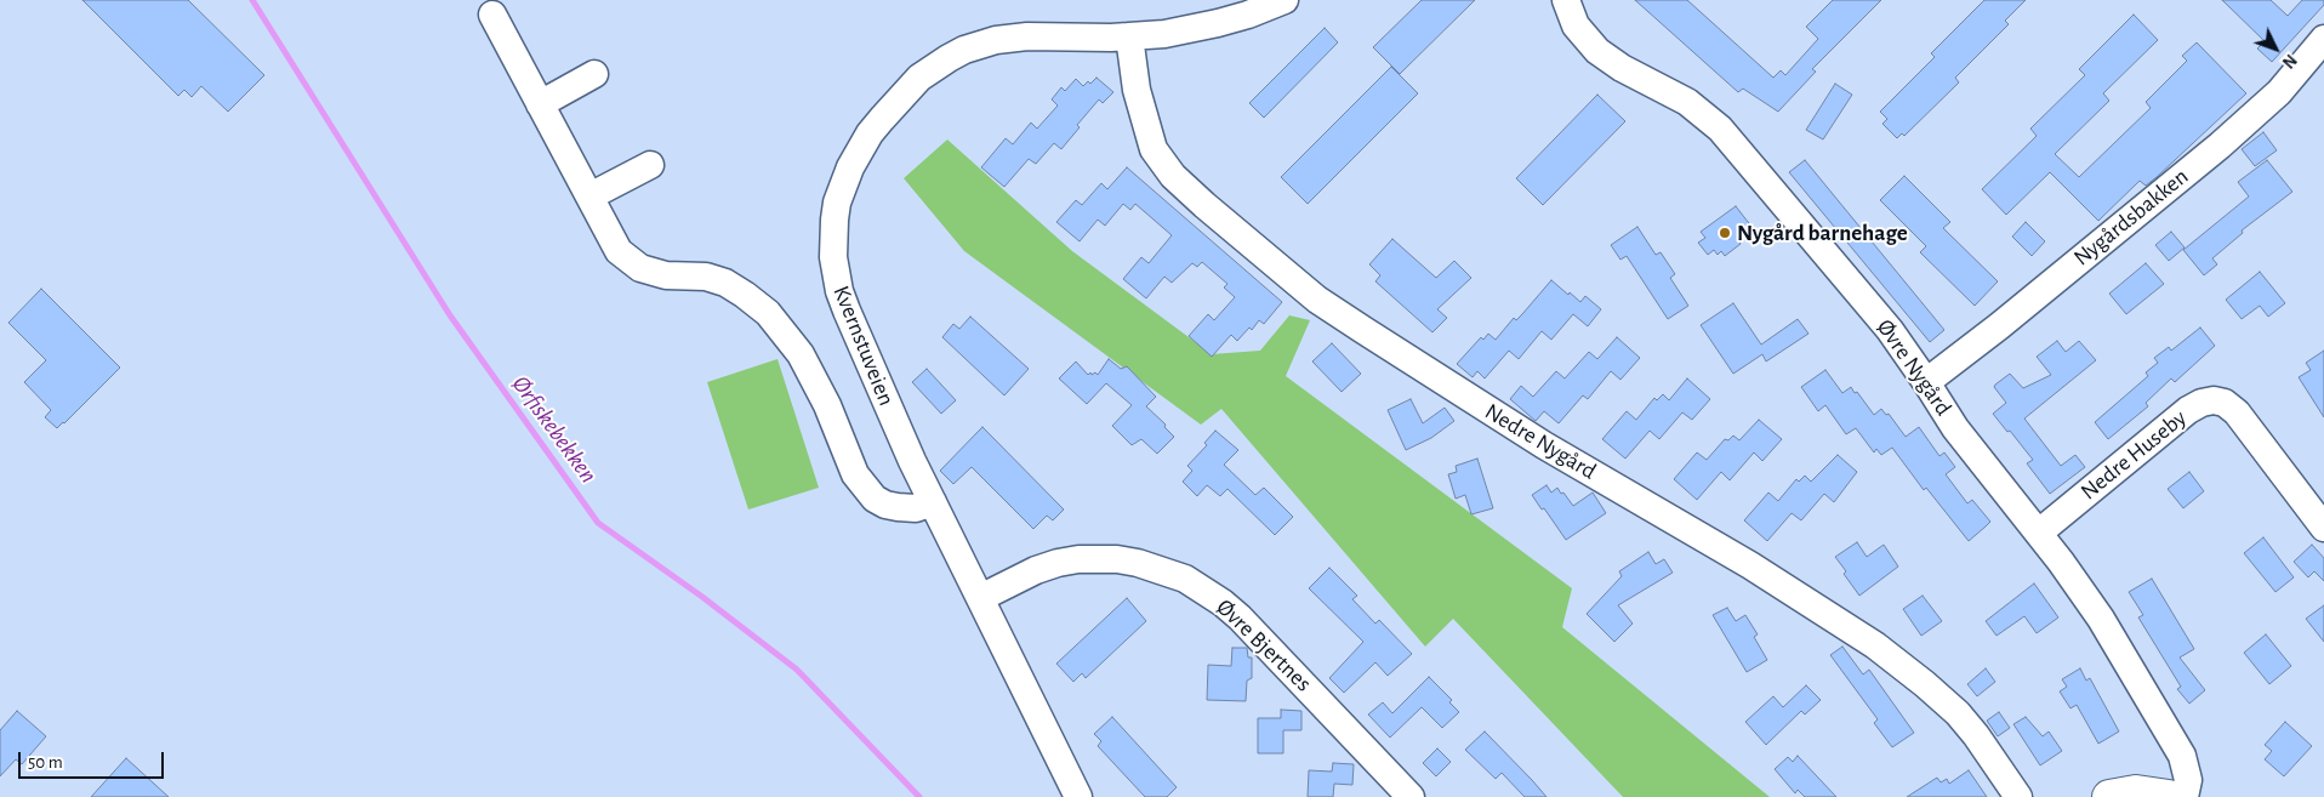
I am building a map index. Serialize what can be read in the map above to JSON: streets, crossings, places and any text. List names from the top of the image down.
{
  "streets": {
    "street": [
      "Nygårdsbakken",
      "Kvernstuveien",
      "Øvre Nygård",
      "Nedre Nygård",
      "Nedre Huseby",
      "Øvre Bjertnes"
    ]
  },
  "crossings": [
    ["Nygårdsbakken", "Øvre Nygård"],
    ["Kvernstuveien", "Nedre Nygård"],
    ["Kvernstuveien", "Øvre Bjertnes"],
    ["Øvre Nygård", "Nedre Huseby"]
  ],
  "water": ["Ørfiskebekken"],
  "places": ["Nygård barnehage"],
  "scale_bar": "50 m",
  "north": "bottom right"
}
